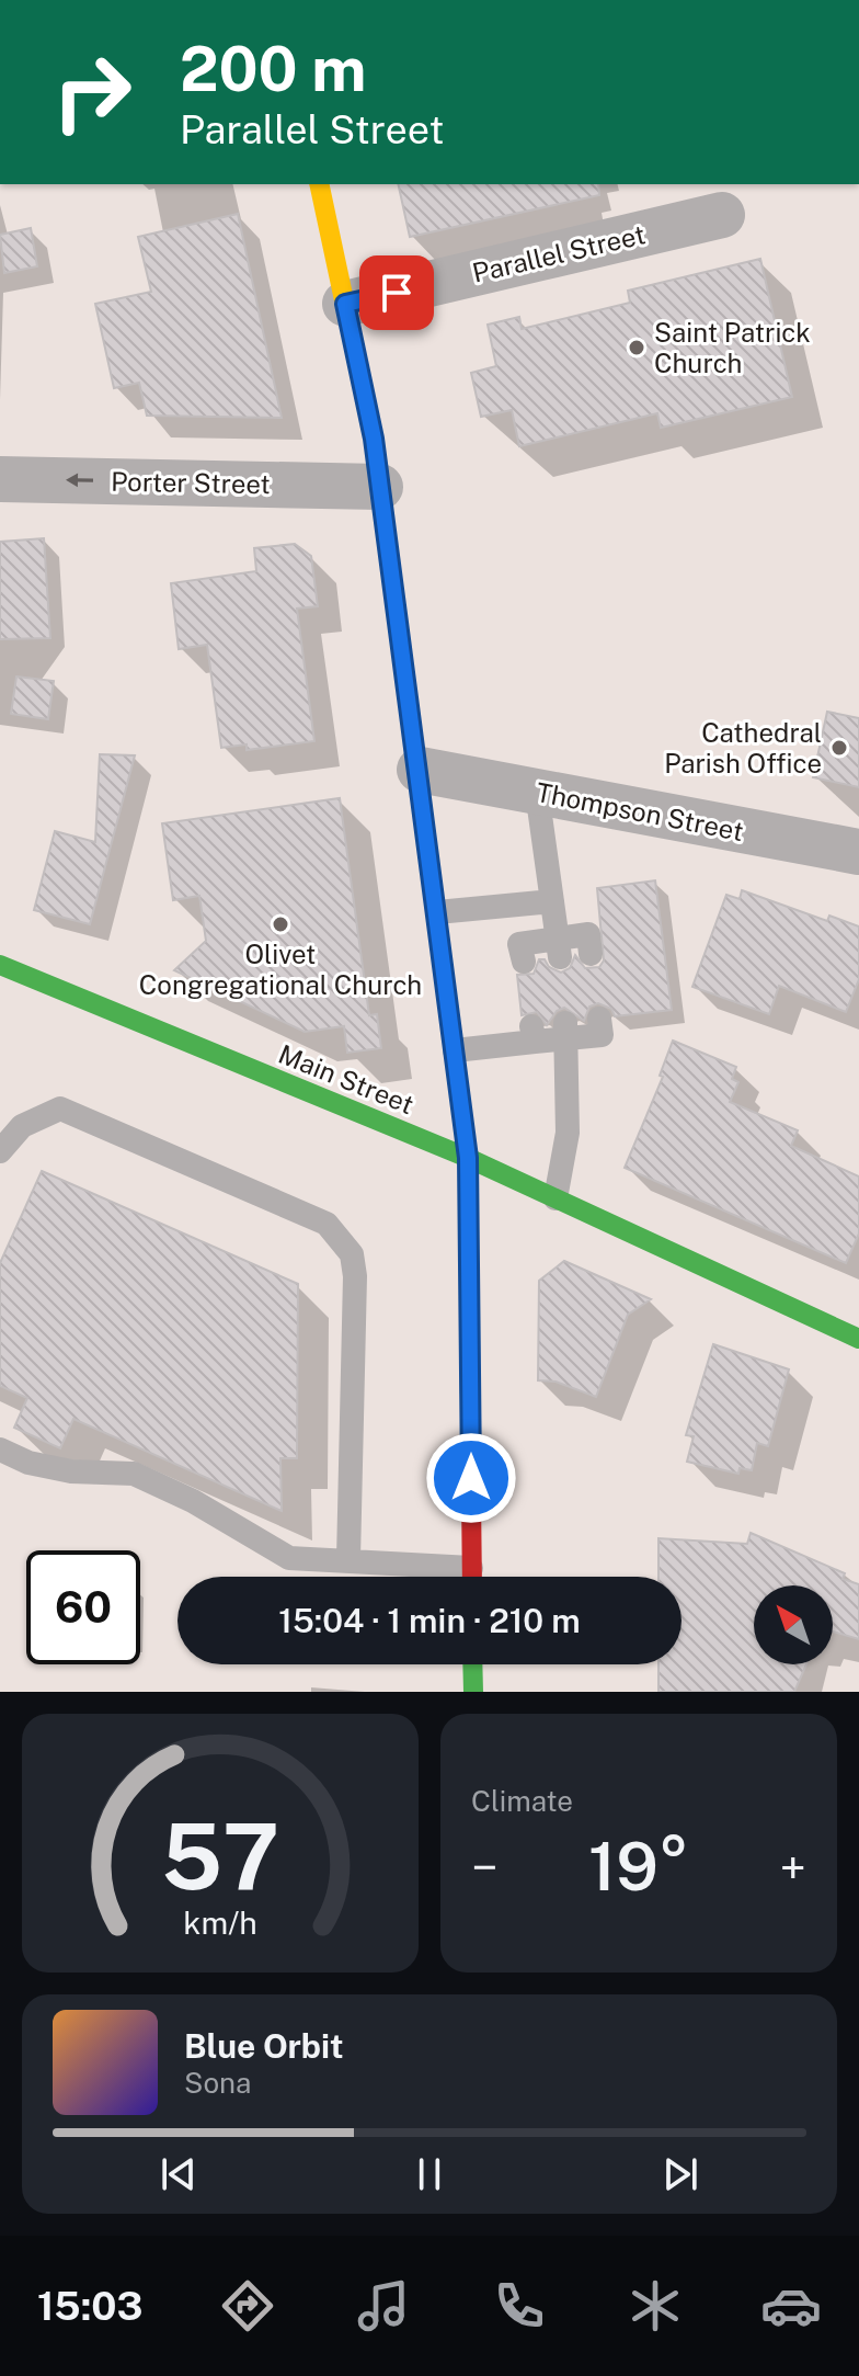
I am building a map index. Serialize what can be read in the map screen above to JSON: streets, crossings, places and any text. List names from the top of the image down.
{
  "streets": {
    "main road": ["Main Street"],
    "street": ["Parallel Street", "Porter Street", "Thompson Street"]
  },
  "one_way": ["Porter Street"],
  "places": ["Saint Patrick Church", "Cathedral Parish Office", "Olivet Congregational Church"],
  "north": "top left",
  "page": {
    "turn": ["200 m", "Parallel Street"],
    "limit": "60",
    "trip": "15:04 · 1 min · 210 m",
    "tile": "Climate",
    "heat": ["−", "19°", "+"],
    "song": ["Blue Orbit", "Sona"],
    "tabs": "15:03",
    "gauge": ["57", "km/h"]
  }
}
